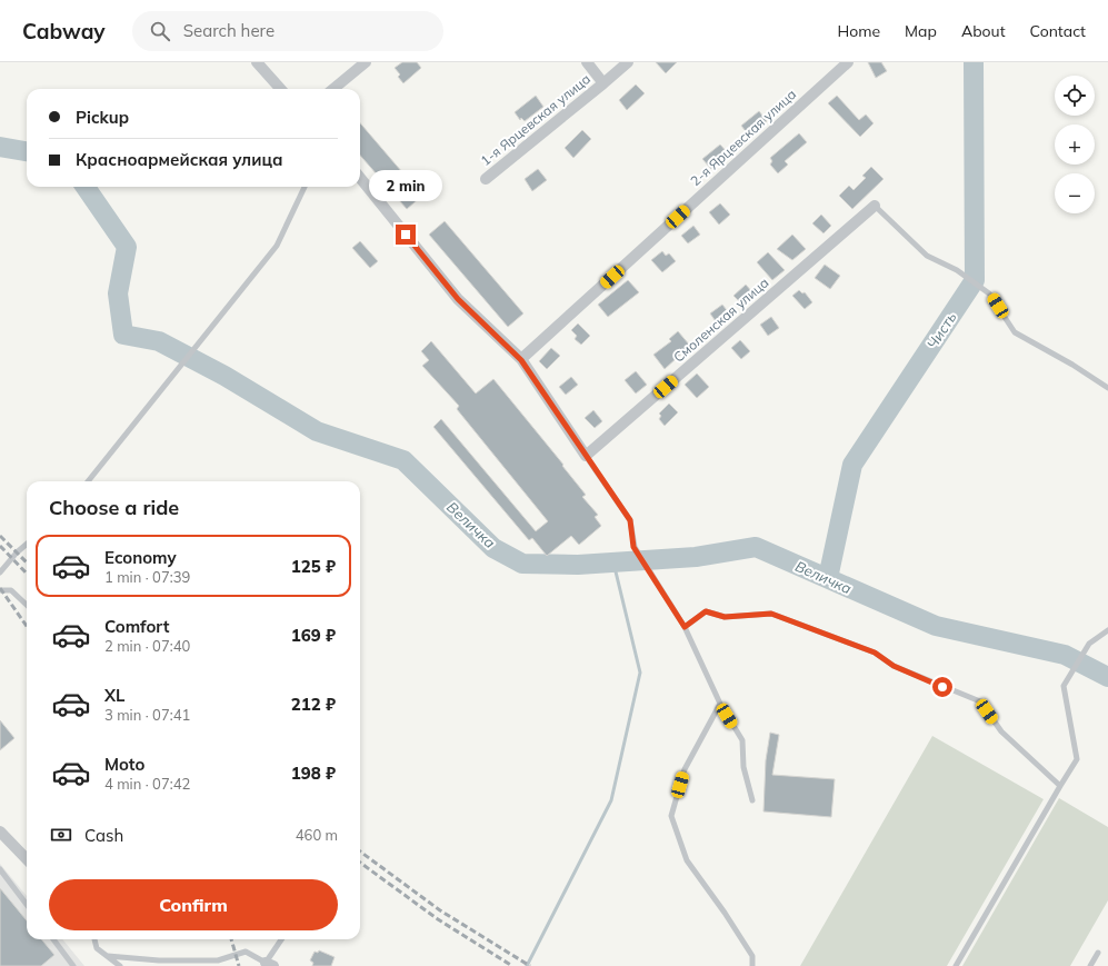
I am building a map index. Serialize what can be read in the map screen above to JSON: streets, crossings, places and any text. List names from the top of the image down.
{
  "streets": {
    "street": ["1-я Ярцевская улица", "2-я Ярцевская улица", "Смоленская улица"]
  },
  "water": ["Чисть", "Величка"],
  "page": {
    "header": "Cabway",
    "search": "Search here",
    "nav": [
      "Home",
      "Map",
      "About",
      "Contact"
    ],
    "map_buttons": ["+", "−"],
    "banner": ["Pickup", "Красноармейская улица"],
    "bubble": "2 min",
    "heading": "Choose a ride",
    "list": [
      {
        "name": "Economy",
        "note": "1 min · 07:39",
        "value": "125 ₽"
      },
      {
        "name": "Comfort",
        "note": "2 min · 07:40",
        "value": "169 ₽"
      },
      {
        "name": "XL",
        "note": "3 min · 07:41",
        "value": "212 ₽"
      },
      {
        "name": "Moto",
        "note": "4 min · 07:42",
        "value": "198 ₽"
      }
    ],
    "pay": ["Cash", "460 m"],
    "buttons": "Confirm"
  }
}
